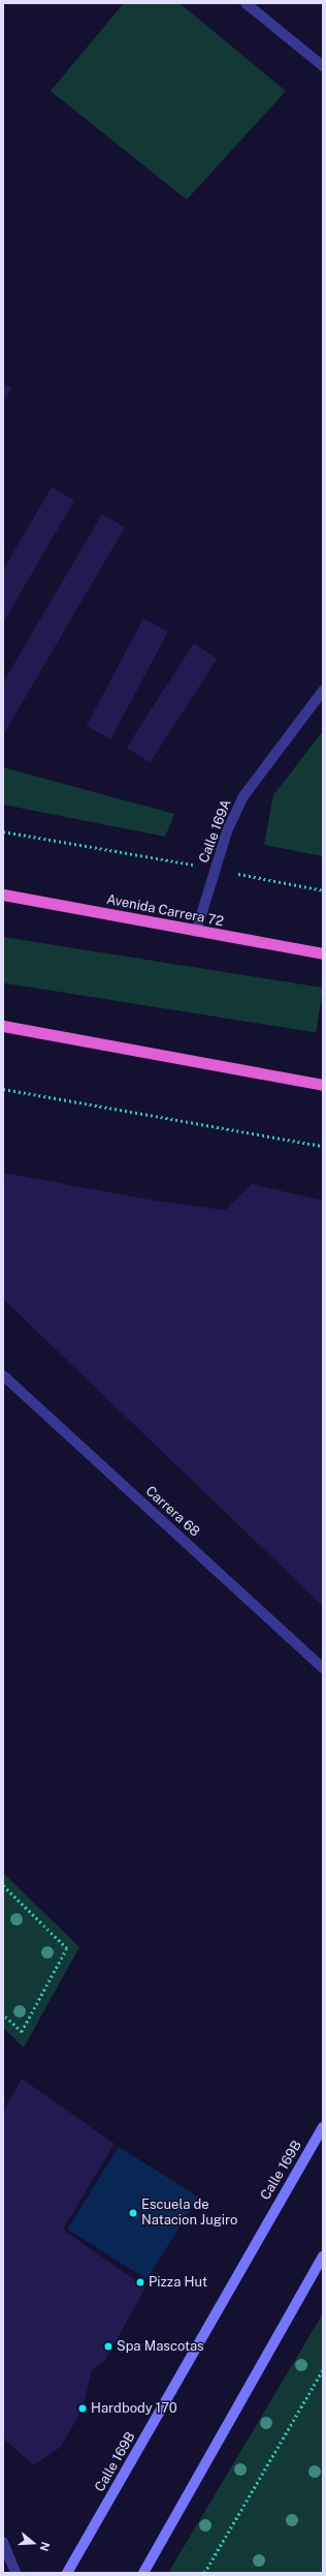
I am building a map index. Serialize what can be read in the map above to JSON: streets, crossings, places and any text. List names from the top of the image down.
{
  "streets": {
    "highway": ["Avenida Carrera 72"],
    "main road": ["Calle 169B"],
    "street": ["Calle 169A", "Carrera 68"]
  },
  "crossings": [
    ["Calle 169A", "Avenida Carrera 72"]
  ],
  "places": [
    "Escuela de Natacion Jugiro",
    "Pizza Hut",
    "Spa Mascotas",
    "Hardbody 170"
  ],
  "north": "right"
}
